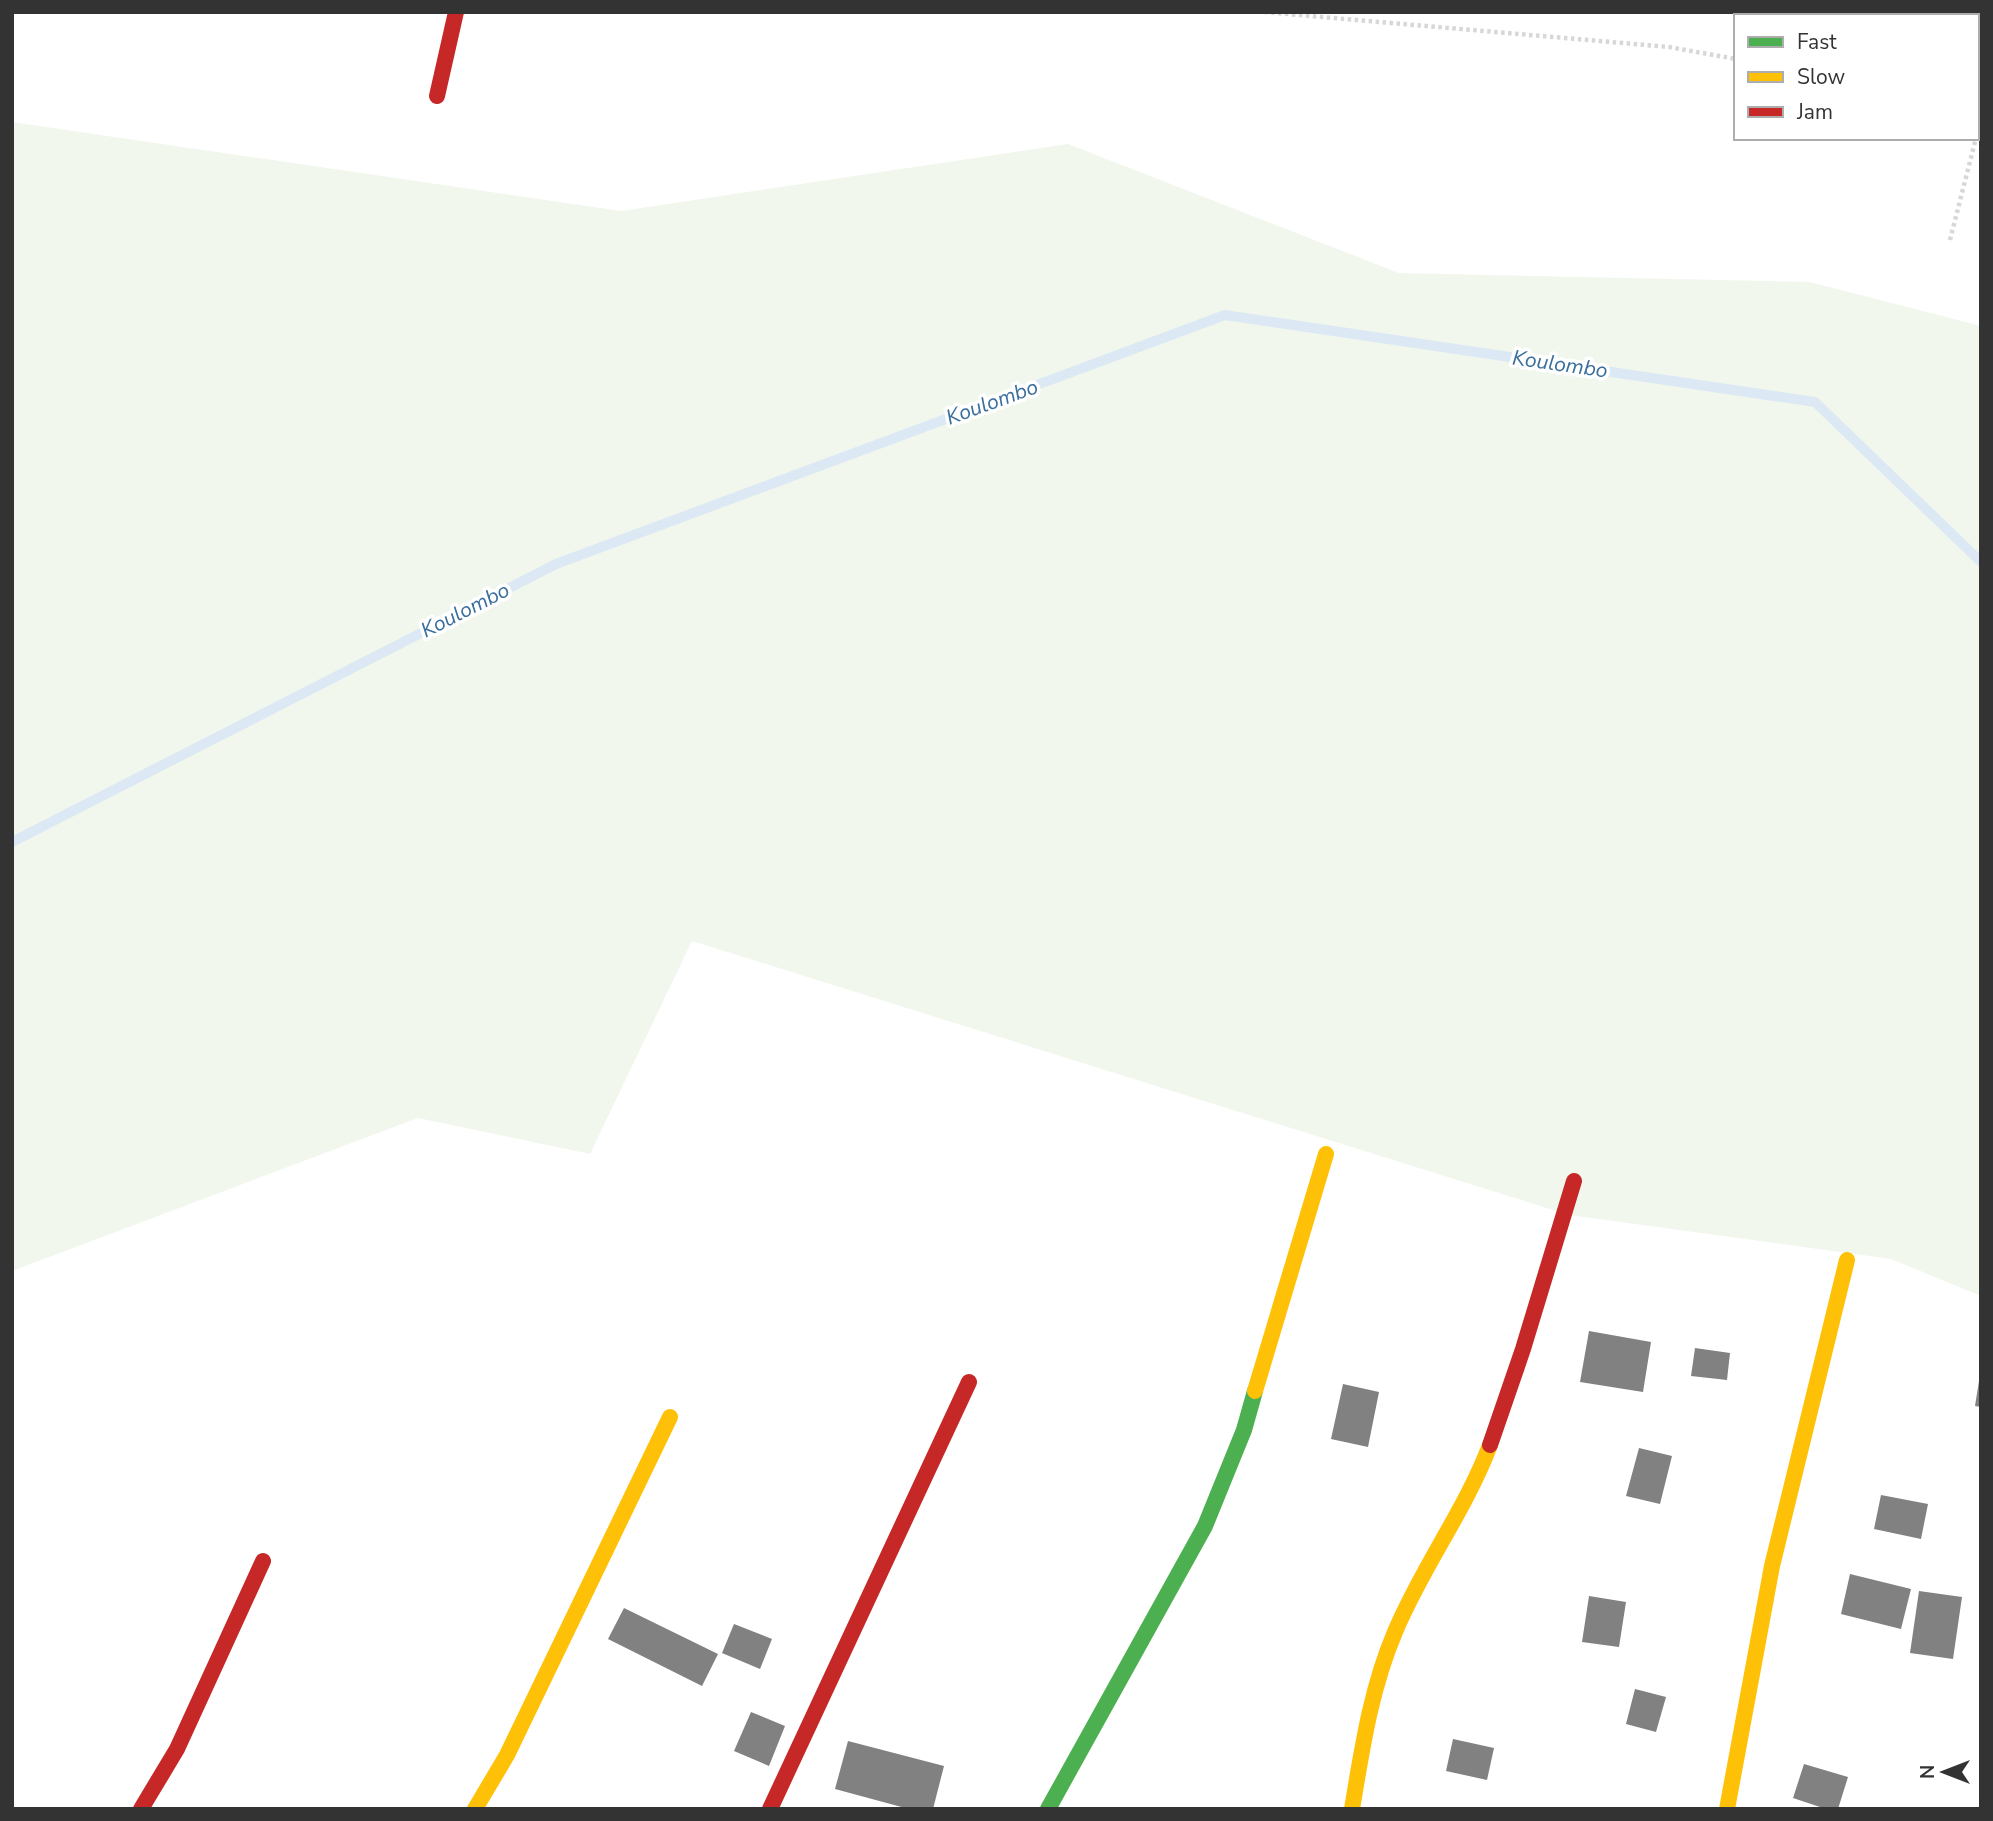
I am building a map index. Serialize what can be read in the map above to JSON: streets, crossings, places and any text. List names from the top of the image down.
{
  "water": ["Koulombo"],
  "legend": ["Fast", "Slow", "Jam"],
  "north": "left"
}
